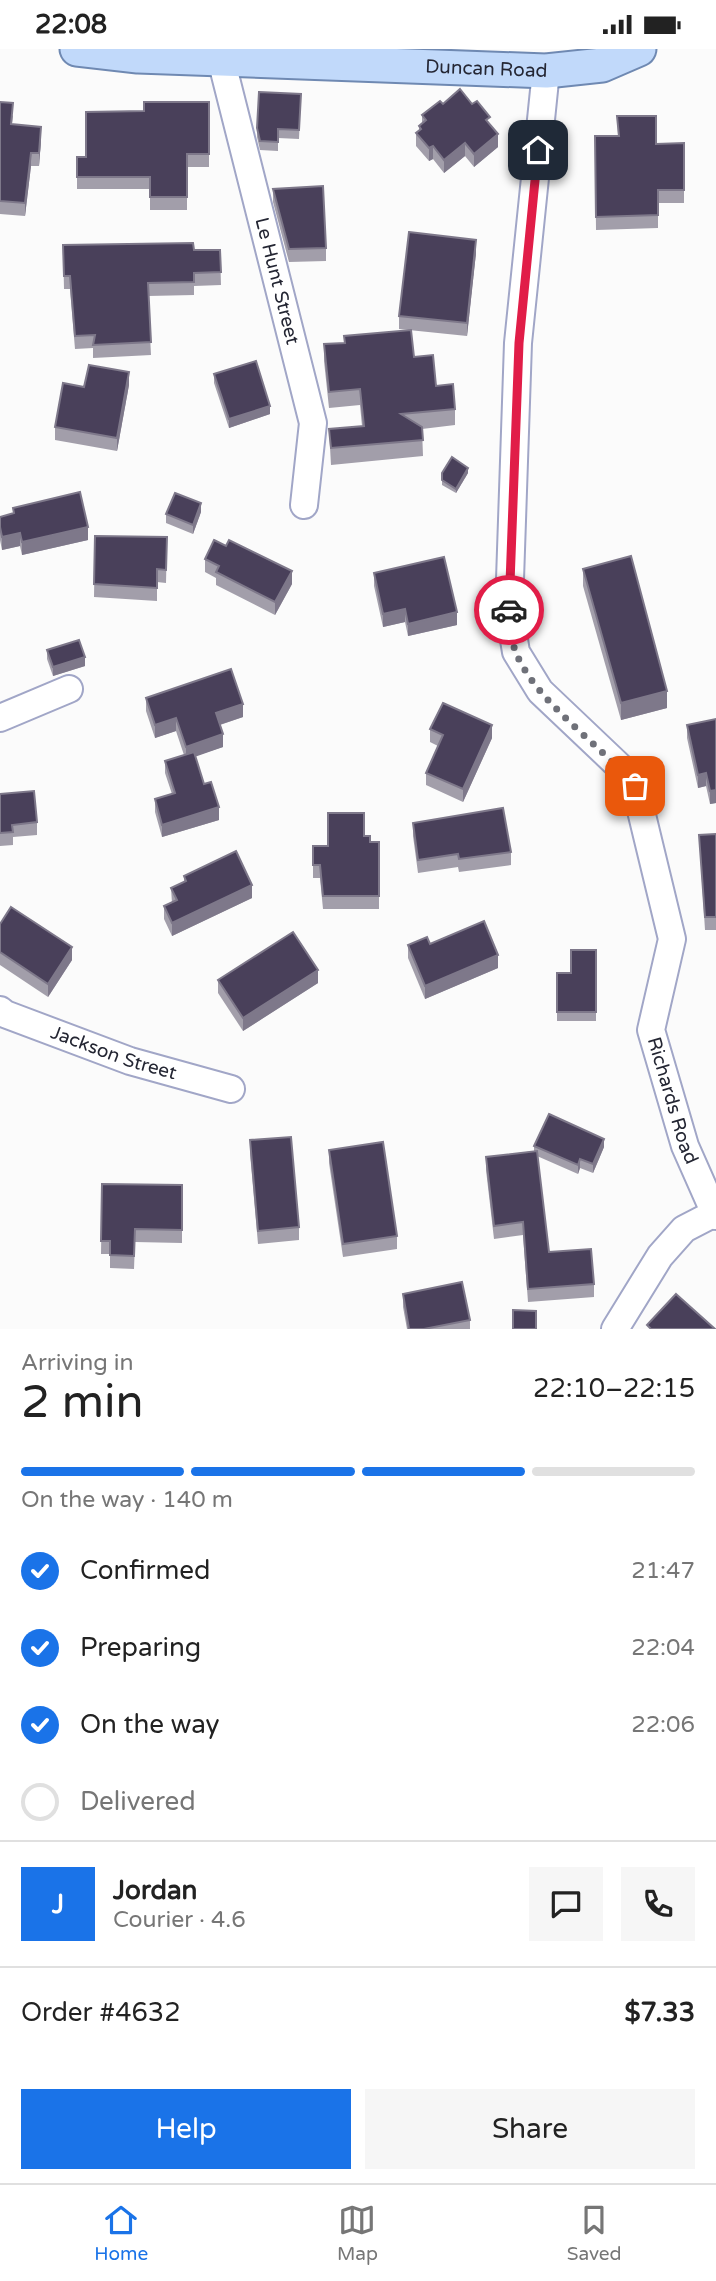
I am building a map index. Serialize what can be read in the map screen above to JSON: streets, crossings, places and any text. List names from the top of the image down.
{
  "streets": {
    "main road": ["Duncan Road"],
    "street": ["Le Hunt Street", "Jackson Street", "Richards Road"]
  },
  "crossings": [
    ["Duncan Road", "Le Hunt Street"],
    ["Duncan Road", "Richards Road"]
  ],
  "page": {
    "status": "22:08",
    "heading": ["2 min", "Arriving in", "22:10–22:15"],
    "panel": [
      "Jordan",
      "Courier · 4.6",
      "Order #4632",
      "$7.33"
    ],
    "bar": "On the way · 140 m",
    "list": [
      ["Confirmed", "21:47"],
      ["Preparing", "22:04"],
      ["On the way", "22:06"],
      "Delivered"
    ],
    "round": "J",
    "buttons": ["Help", "Share"],
    "tabs": ["Home", "Map", "Saved"]
  }
}
